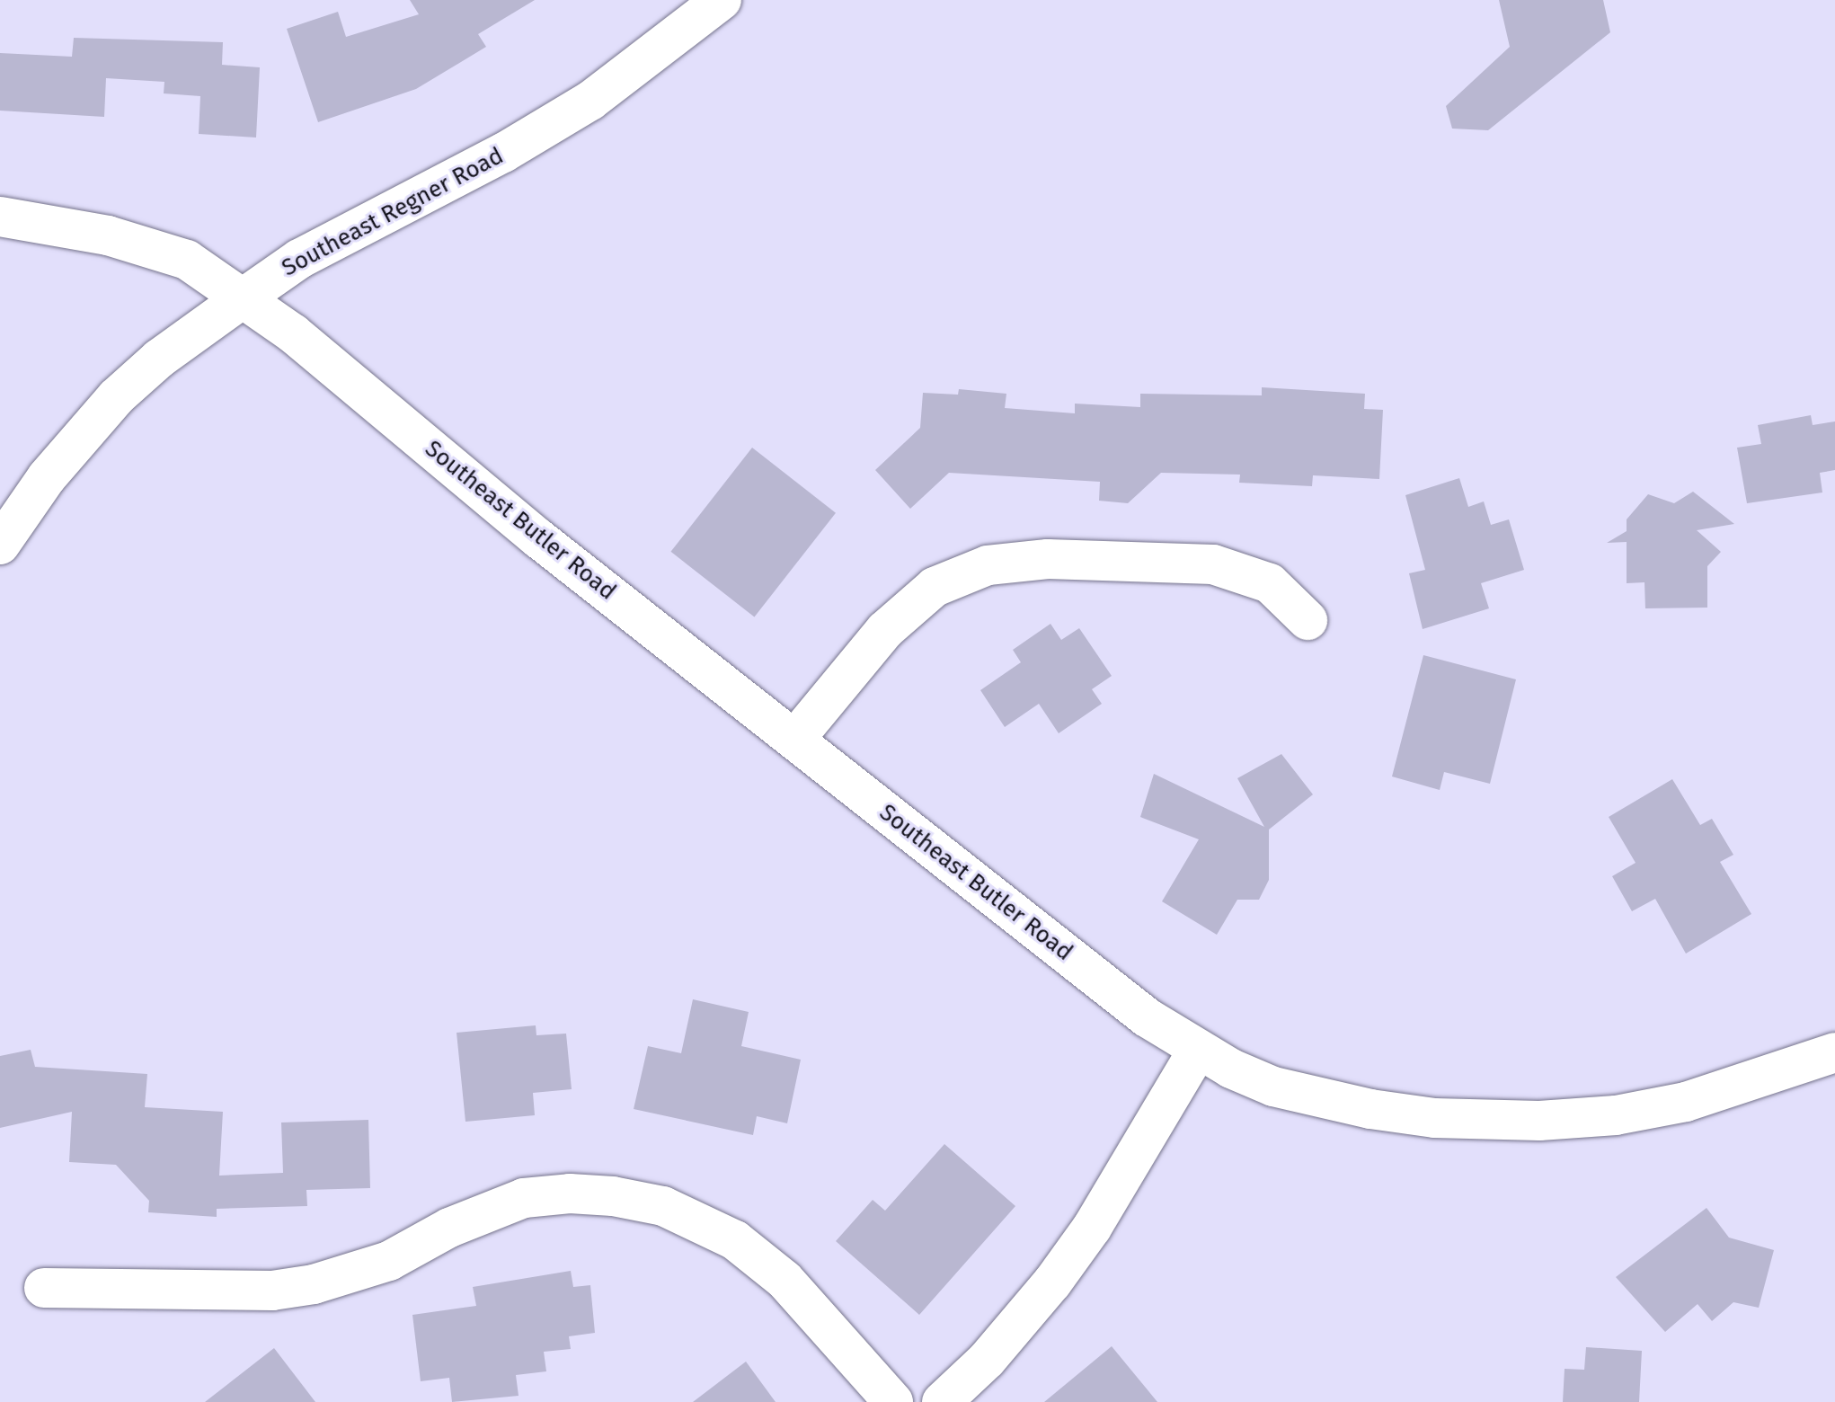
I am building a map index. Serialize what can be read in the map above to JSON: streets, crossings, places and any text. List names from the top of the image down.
{
  "streets": {
    "street": ["Southeast Regner Road", "Southeast Butler Road"]
  },
  "crossings": [
    ["Southeast Regner Road", "Southeast Butler Road"]
  ]
}
